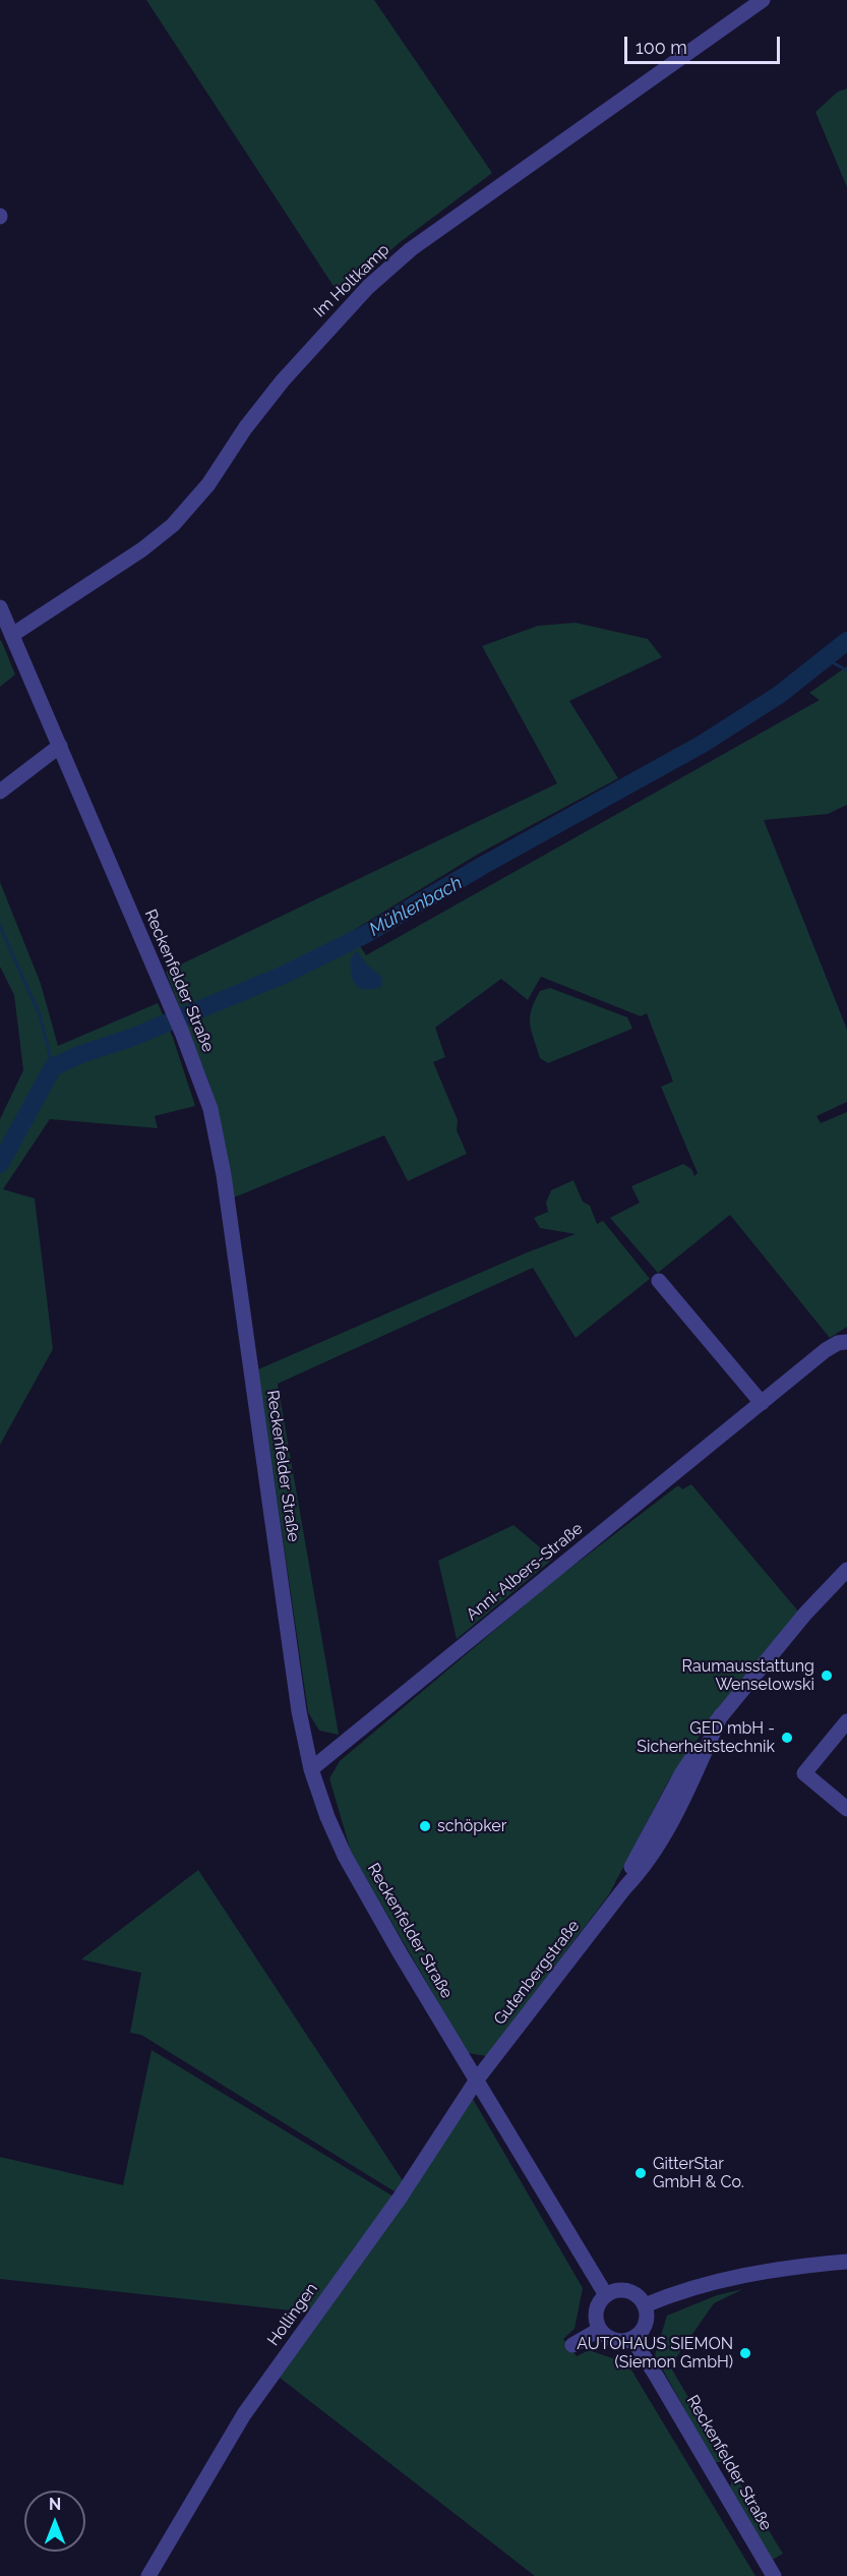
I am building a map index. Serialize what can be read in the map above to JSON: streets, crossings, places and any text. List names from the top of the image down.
{
  "streets": {
    "street": [
      "Im Holtkamp",
      "Reckenfelder Straße",
      "Anni-Albers-Straße",
      "Gutenbergstraße",
      "Hollingen"
    ]
  },
  "crossings": [
    ["Im Holtkamp", "Reckenfelder Straße"],
    ["Reckenfelder Straße", "Anni-Albers-Straße"],
    ["Reckenfelder Straße", "Gutenbergstraße"],
    ["Reckenfelder Straße", "Hollingen"],
    ["Gutenbergstraße", "Hollingen"]
  ],
  "water": ["Mühlenbach"],
  "places": [
    "Raumausstattung Wenselowski",
    "GED mbH - Sicherheitstechnik",
    "schöpker",
    "GitterStar GmbH & Co.",
    "AUTOHAUS SIEMON (Siemon GmbH)"
  ],
  "scale_bar": "100 m",
  "north": "top"
}
